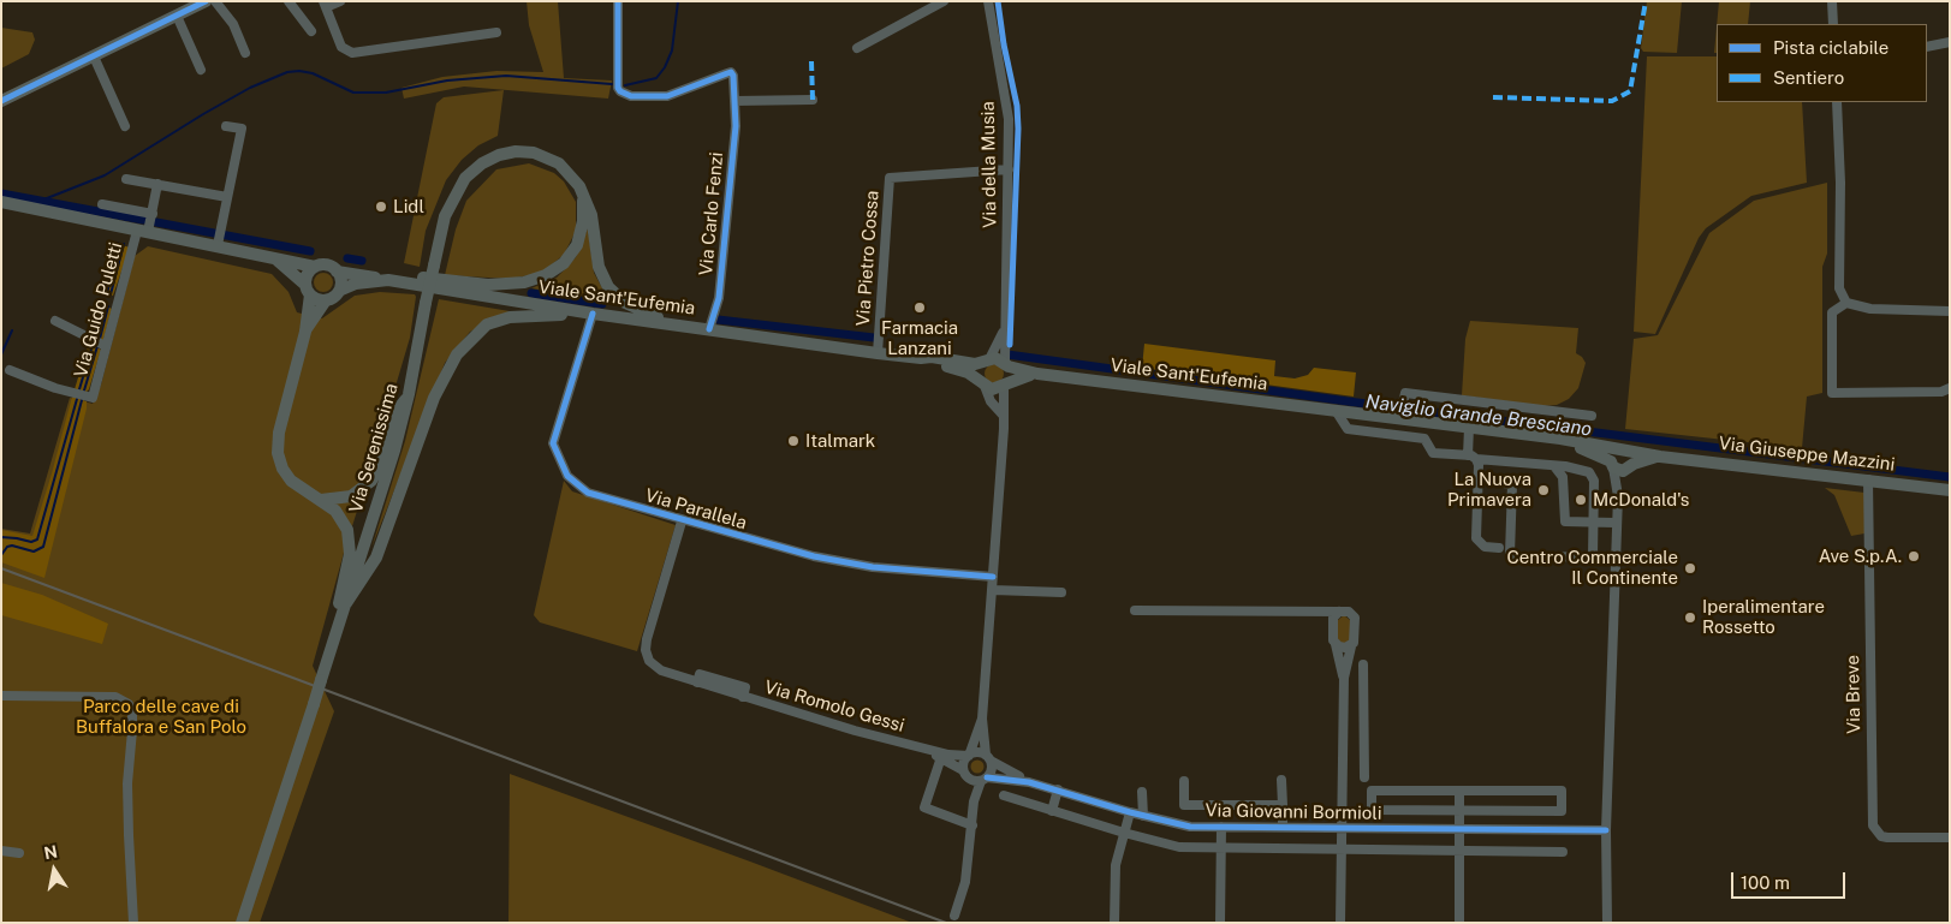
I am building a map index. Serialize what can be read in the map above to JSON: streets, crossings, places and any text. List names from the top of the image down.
{
  "streets": {
    "main road": ["Viale Sant'Eufemia", "Via Serenissima", "Via Giuseppe Mazzini"],
    "street": [
      "Via della Musia",
      "Via Carlo Fenzi",
      "Via Pietro Cossa",
      "Via Guido Puletti",
      "Via Parallela",
      "Via Breve",
      "Via Romolo Gessi",
      "Via Giovanni Bormioli"
    ]
  },
  "crossings": [
    ["Via della Musia", "Via Pietro Cossa"],
    ["Via della Musia", "Viale Sant'Eufemia"],
    ["Via Carlo Fenzi", "Viale Sant'Eufemia"],
    ["Via Pietro Cossa", "Viale Sant'Eufemia"],
    ["Viale Sant'Eufemia", "Via Serenissima"],
    ["Viale Sant'Eufemia", "Via Giuseppe Mazzini"],
    ["Viale Sant'Eufemia", "Via Parallela"],
    ["Via Giuseppe Mazzini", "Via Breve"],
    ["Via Parallela", "Via Romolo Gessi"],
    ["Via Romolo Gessi", "Via Giovanni Bormioli"]
  ],
  "water": ["Naviglio Grande Bresciano"],
  "parks": ["Parco delle cave di Buffalora e San Polo"],
  "places": [
    "Lidl",
    "Farmacia Lanzani",
    "Italmark",
    "La Nuova Primavera",
    "McDonald's",
    "Ave S.p.A.",
    "Centro Commerciale Il Continente",
    "Iperalimentare Rossetto"
  ],
  "legend": ["Pista ciclabile", "Sentiero"],
  "scale_bar": "100 m",
  "north": "top"
}
